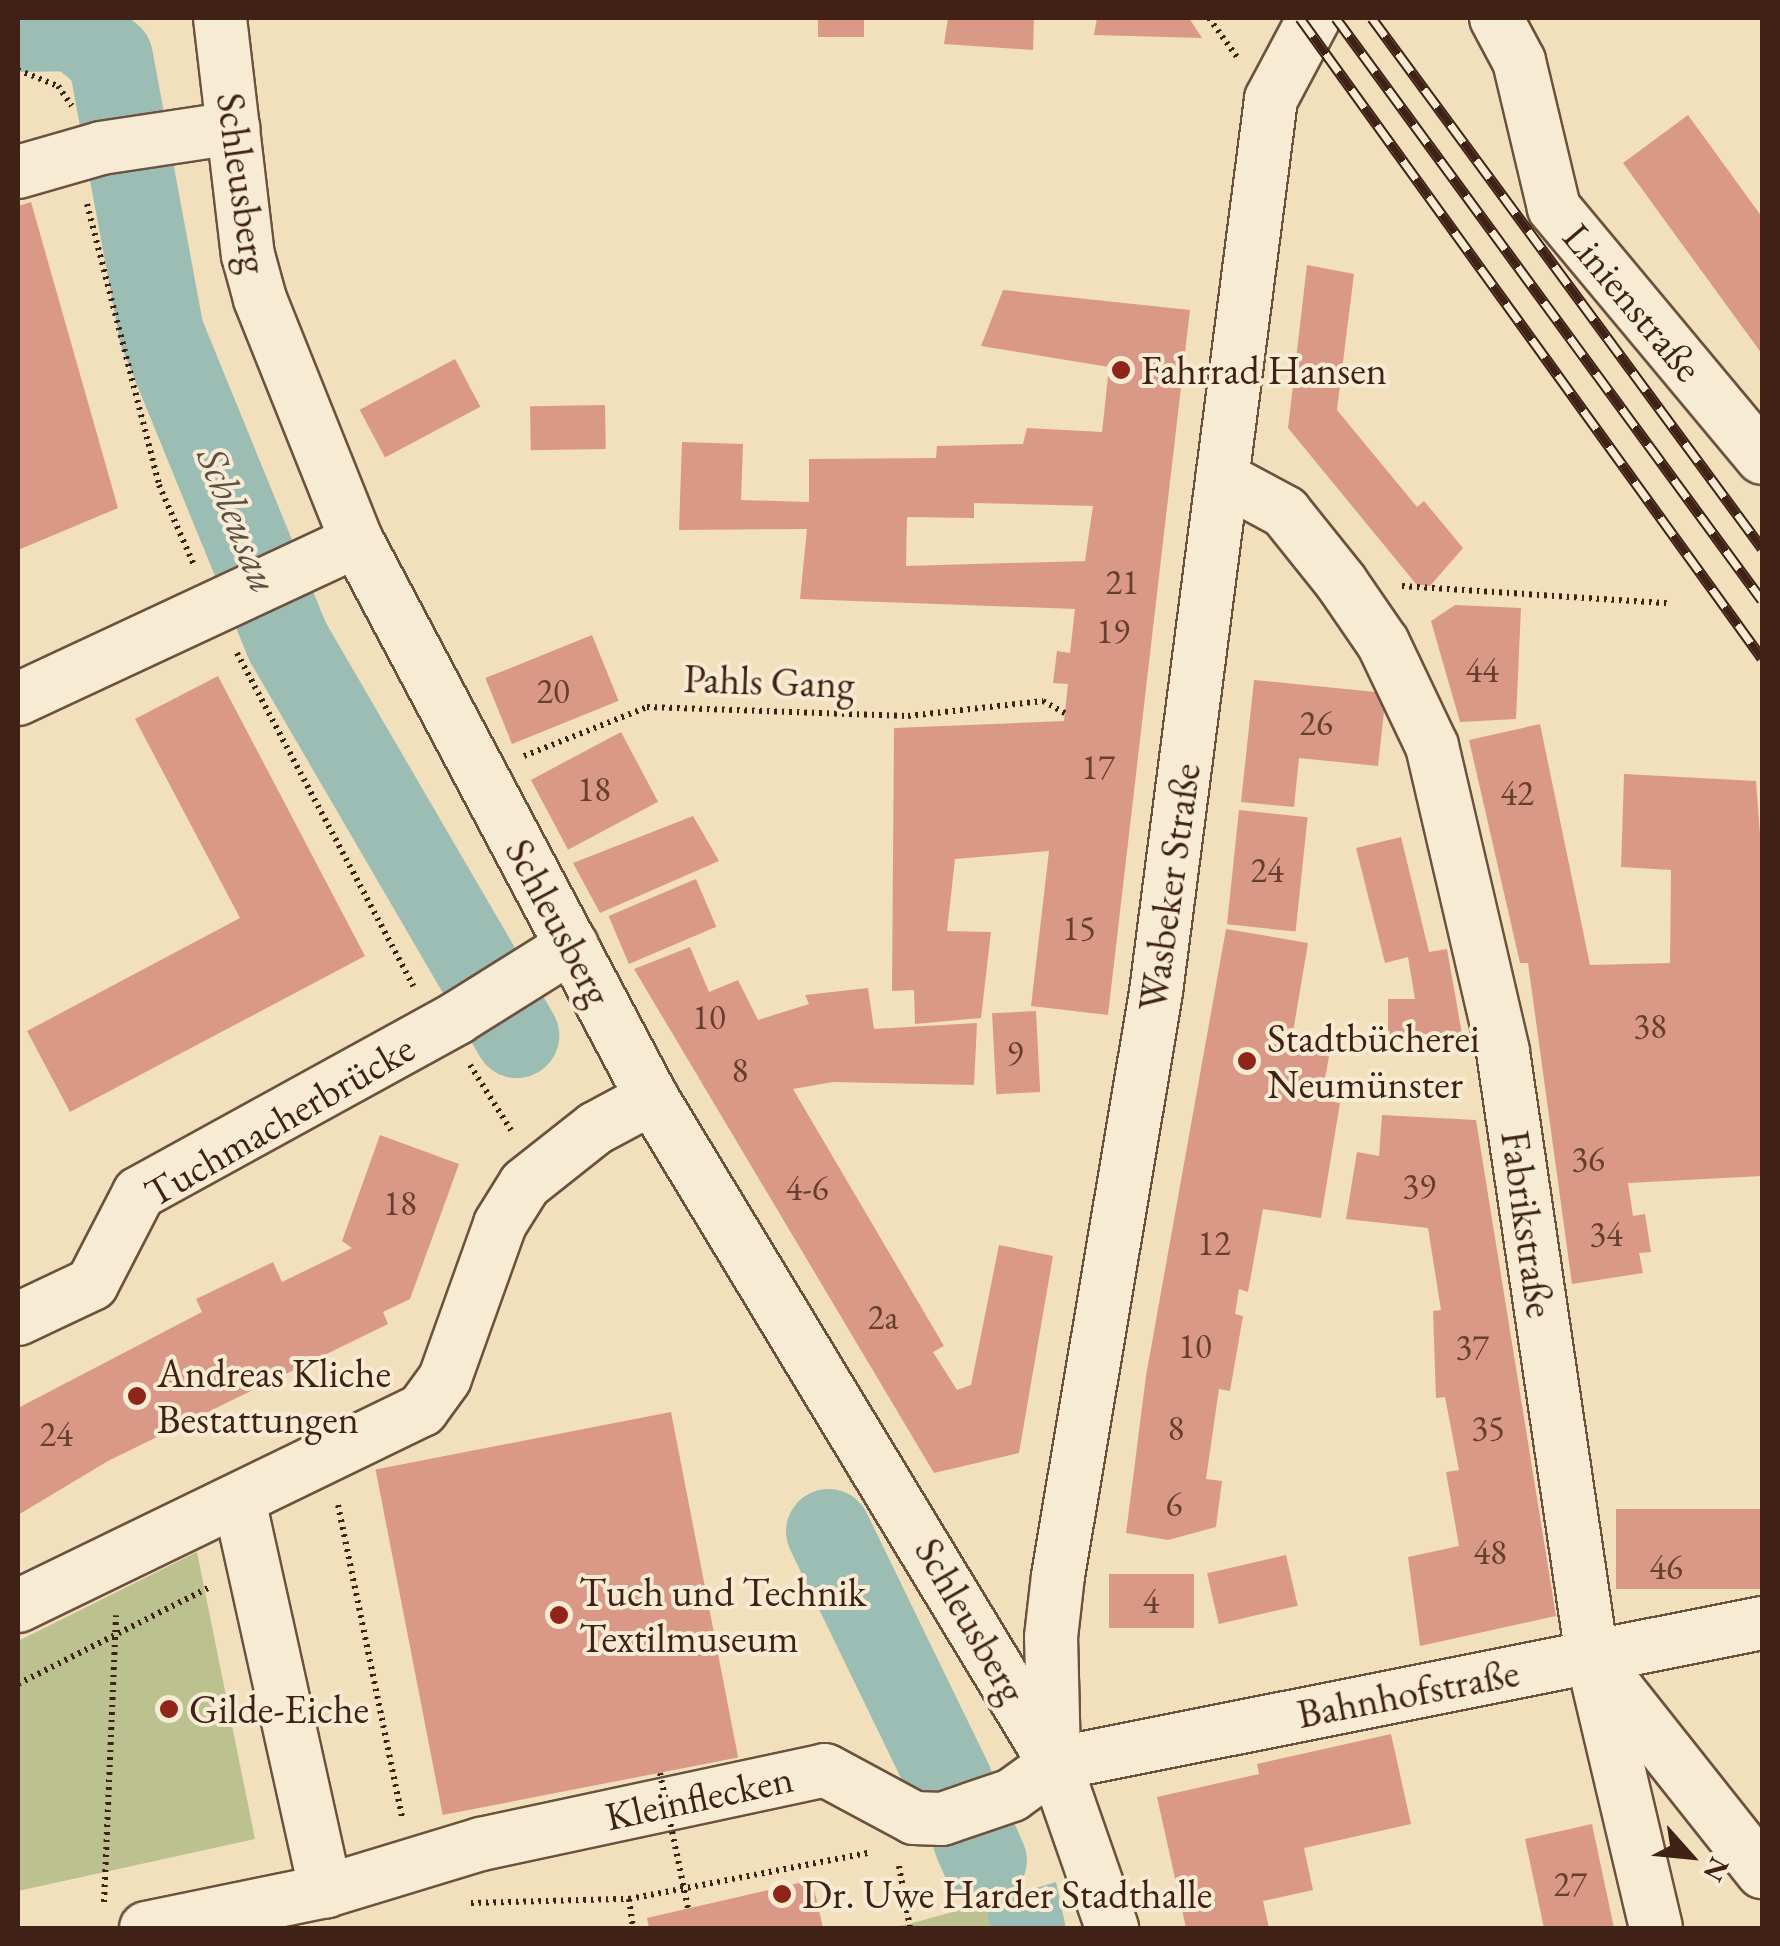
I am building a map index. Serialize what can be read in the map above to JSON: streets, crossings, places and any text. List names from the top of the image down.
{
  "streets": {
    "street": [
      "Schleusberg",
      "Linienstraße",
      "Wasbeker Straße",
      "Tuchmacherbrücke",
      "Fabrikstraße",
      "Bahnhofstraße",
      "Kleinflecken"
    ],
    "path": ["Pahls Gang"]
  },
  "crossings": [
    ["Schleusberg", "Pahls Gang"],
    ["Schleusberg", "Wasbeker Straße"],
    ["Schleusberg", "Tuchmacherbrücke"],
    ["Schleusberg", "Bahnhofstraße"],
    ["Schleusberg", "Kleinflecken"],
    ["Wasbeker Straße", "Fabrikstraße"],
    ["Wasbeker Straße", "Bahnhofstraße"],
    ["Wasbeker Straße", "Kleinflecken"],
    ["Fabrikstraße", "Bahnhofstraße"],
    ["Bahnhofstraße", "Kleinflecken"]
  ],
  "water": ["Schleusau"],
  "places": [
    "Fahrrad Hansen",
    "Stadtbücherei Neumünster",
    "Andreas Kliche Bestattungen",
    "Tuch und Technik Textilmuseum",
    "Gilde-Eiche",
    "Dr. Uwe Harder Stadthalle"
  ],
  "house_numbers": [
    "21",
    "19",
    "44",
    "20",
    "26",
    "17",
    "18",
    "42",
    "24",
    "15",
    "10",
    "38",
    "9",
    "8",
    "36",
    "39",
    "4-6",
    "18",
    "34",
    "12",
    "2a",
    "10",
    "37",
    "8",
    "35",
    "24",
    "6",
    "48",
    "46",
    "4",
    "27"
  ],
  "north": "bottom right"
}
